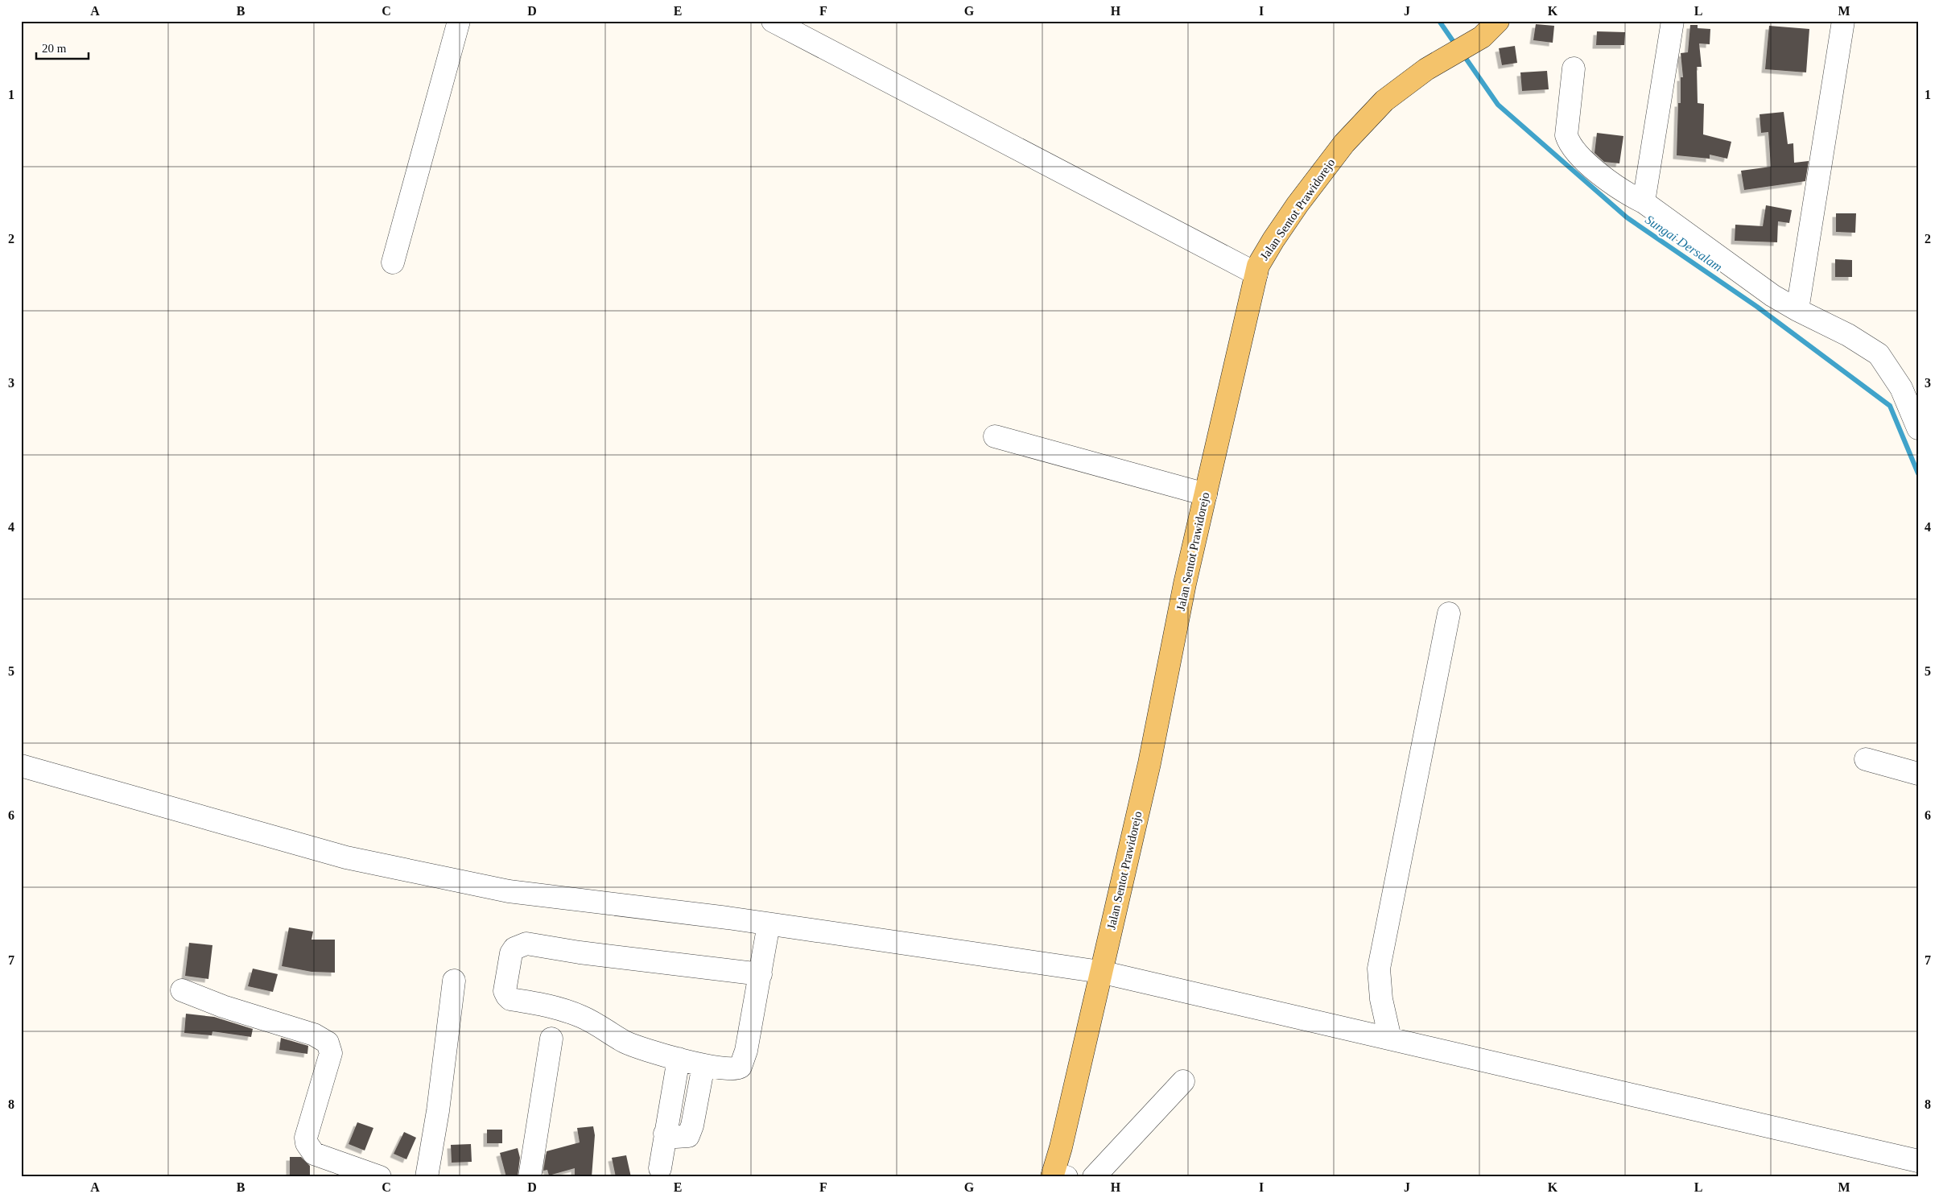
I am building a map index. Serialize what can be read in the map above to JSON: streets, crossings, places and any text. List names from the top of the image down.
{
  "streets": {
    "main road": ["Jalan Sentot Prawidorejo"]
  },
  "water": ["Sungai Dersalam"],
  "scale_bar": "20 m",
  "grid": {
    "columns": [
      "A",
      "B",
      "C",
      "D",
      "E",
      "F",
      "G",
      "H",
      "I",
      "J",
      "K",
      "L",
      "M"
    ],
    "rows": [
      "1",
      "2",
      "3",
      "4",
      "5",
      "6",
      "7",
      "8"
    ]
  }
}
